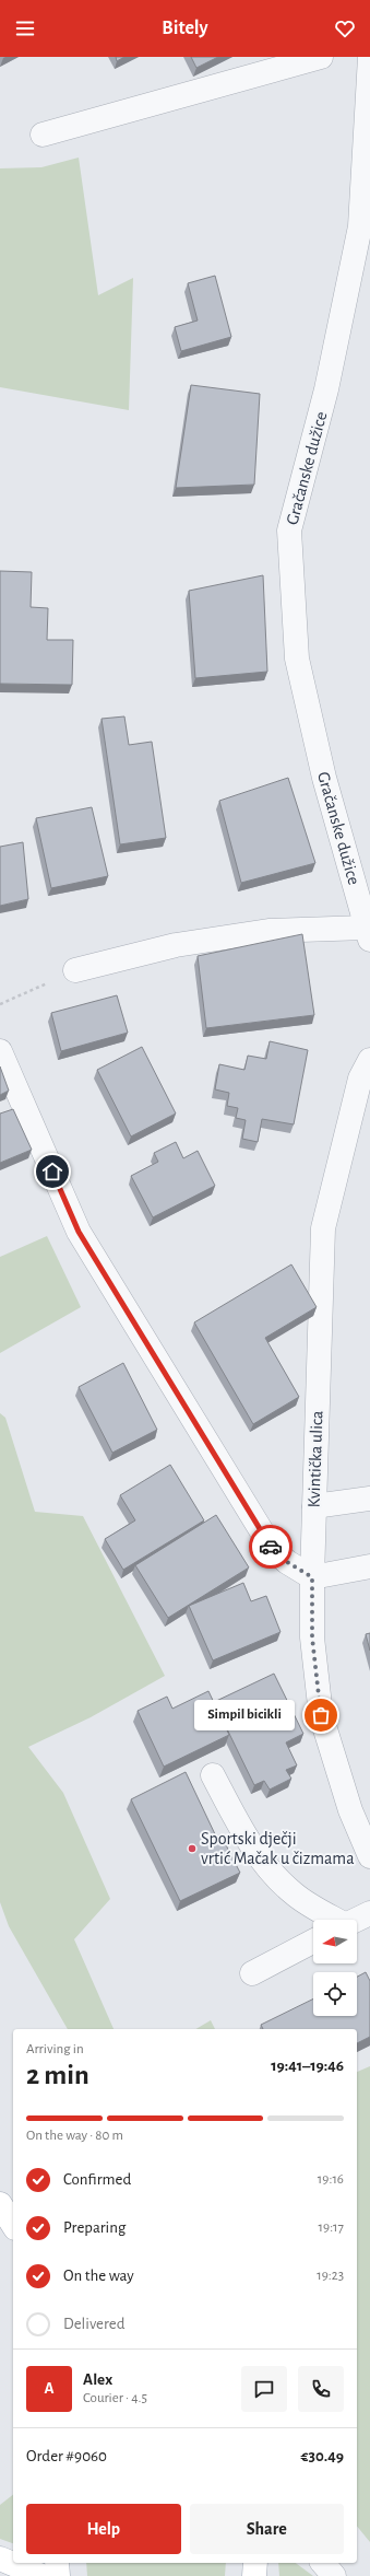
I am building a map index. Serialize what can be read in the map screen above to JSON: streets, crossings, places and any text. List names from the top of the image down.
{
  "streets": {
    "street": ["Gračanske dužice", "Kvintička ulica"]
  },
  "places": ["Simpil bicikli", "Sportski dječji vrtić Mačak u čizmama"],
  "north": "left",
  "page": {
    "header": "Bitely",
    "bubble": "Simpil bicikli",
    "heading": ["2 min", "Arriving in", "19:41–19:46"],
    "panel": [
      "Alex",
      "Courier · 4.5",
      "Order #9060",
      "€30.49"
    ],
    "bar": "On the way · 80 m",
    "list": [
      ["Confirmed", "19:16"],
      ["Preparing", "19:17"],
      ["On the way", "19:23"],
      "Delivered"
    ],
    "round": "A",
    "buttons": ["Help", "Share"]
  }
}
